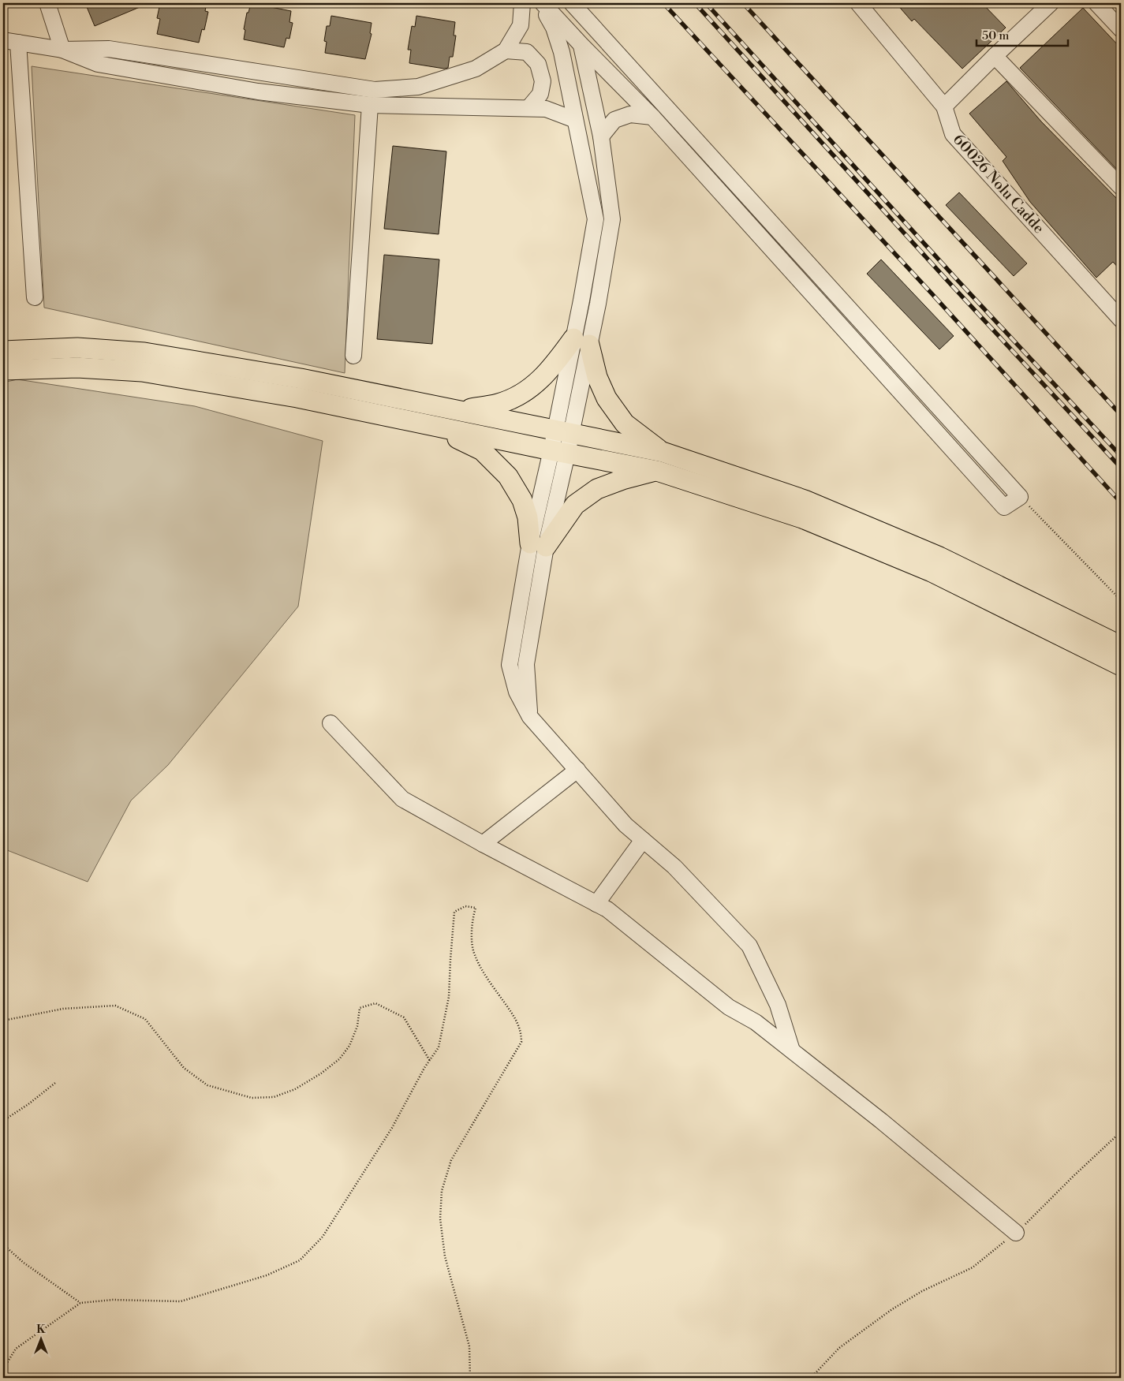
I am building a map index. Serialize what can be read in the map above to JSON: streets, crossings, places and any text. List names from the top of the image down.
{
  "streets": {
    "street": ["60026 Nolu Cadde"]
  },
  "scale_bar": "50 m",
  "north": "top"
}
